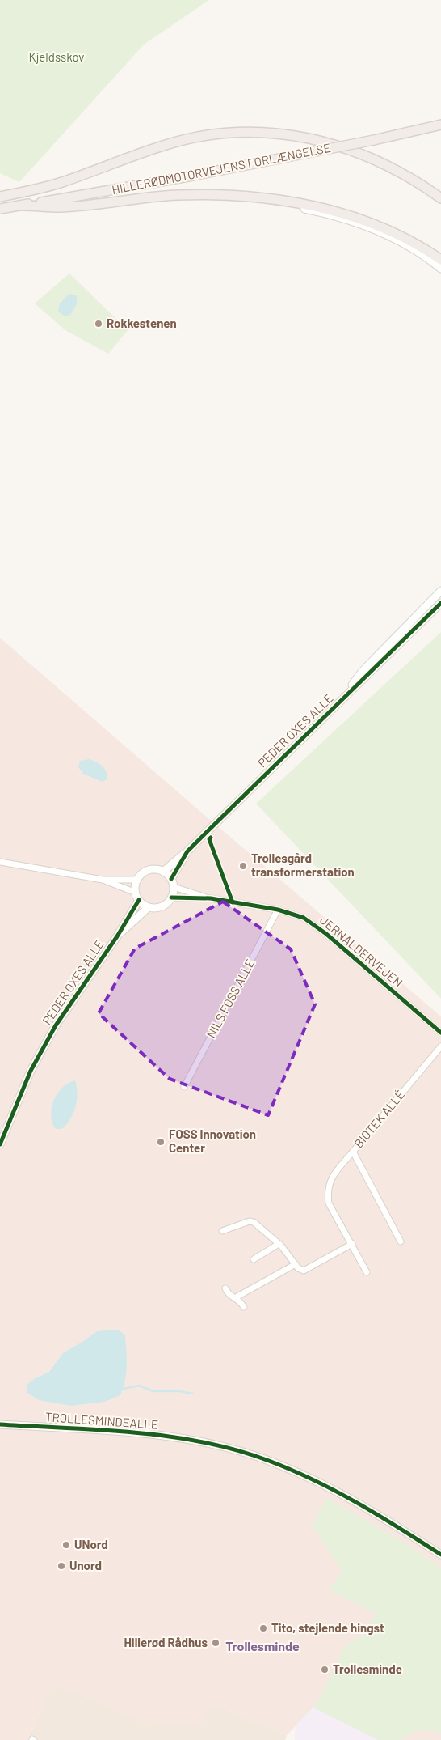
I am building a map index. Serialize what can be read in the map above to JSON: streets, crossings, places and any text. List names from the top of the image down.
{
  "streets": {
    "highway": ["HILLERØDMOTORVEJENS FORLÆNGELSE"],
    "street": [
      "PEDER OXES ALLE",
      "JERNALDERVEJEN",
      "NILS FOSS ALLE",
      "BIOTEK ALLÉ",
      "TROLLESMINDEALLE"
    ]
  },
  "crossings": [
    ["PEDER OXES ALLE", "JERNALDERVEJEN"],
    ["JERNALDERVEJEN", "NILS FOSS ALLE"]
  ],
  "districts": ["Trollesminde"],
  "parks": ["Kjeldsskov"],
  "places": [
    "Rokkestenen",
    "Trollesgård transformerstation",
    "FOSS Innovation Center",
    "UNord",
    "Unord",
    "Tito, stejlende hingst",
    "Hillerød Rådhus",
    "Trollesminde"
  ]
}
